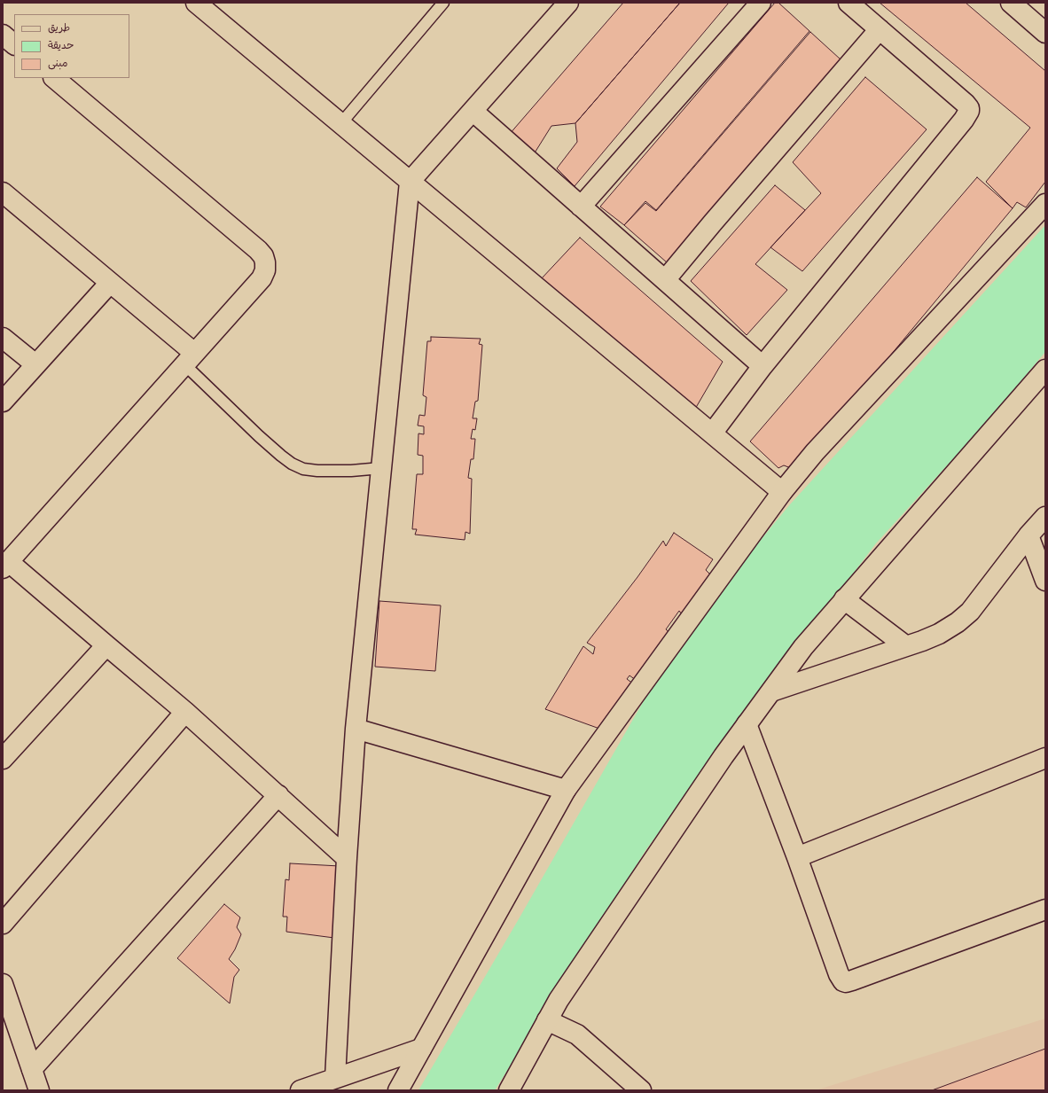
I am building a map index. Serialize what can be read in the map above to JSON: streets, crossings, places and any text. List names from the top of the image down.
{
  "legend": ["طريق", "حديقة", "مبنى"]
}
